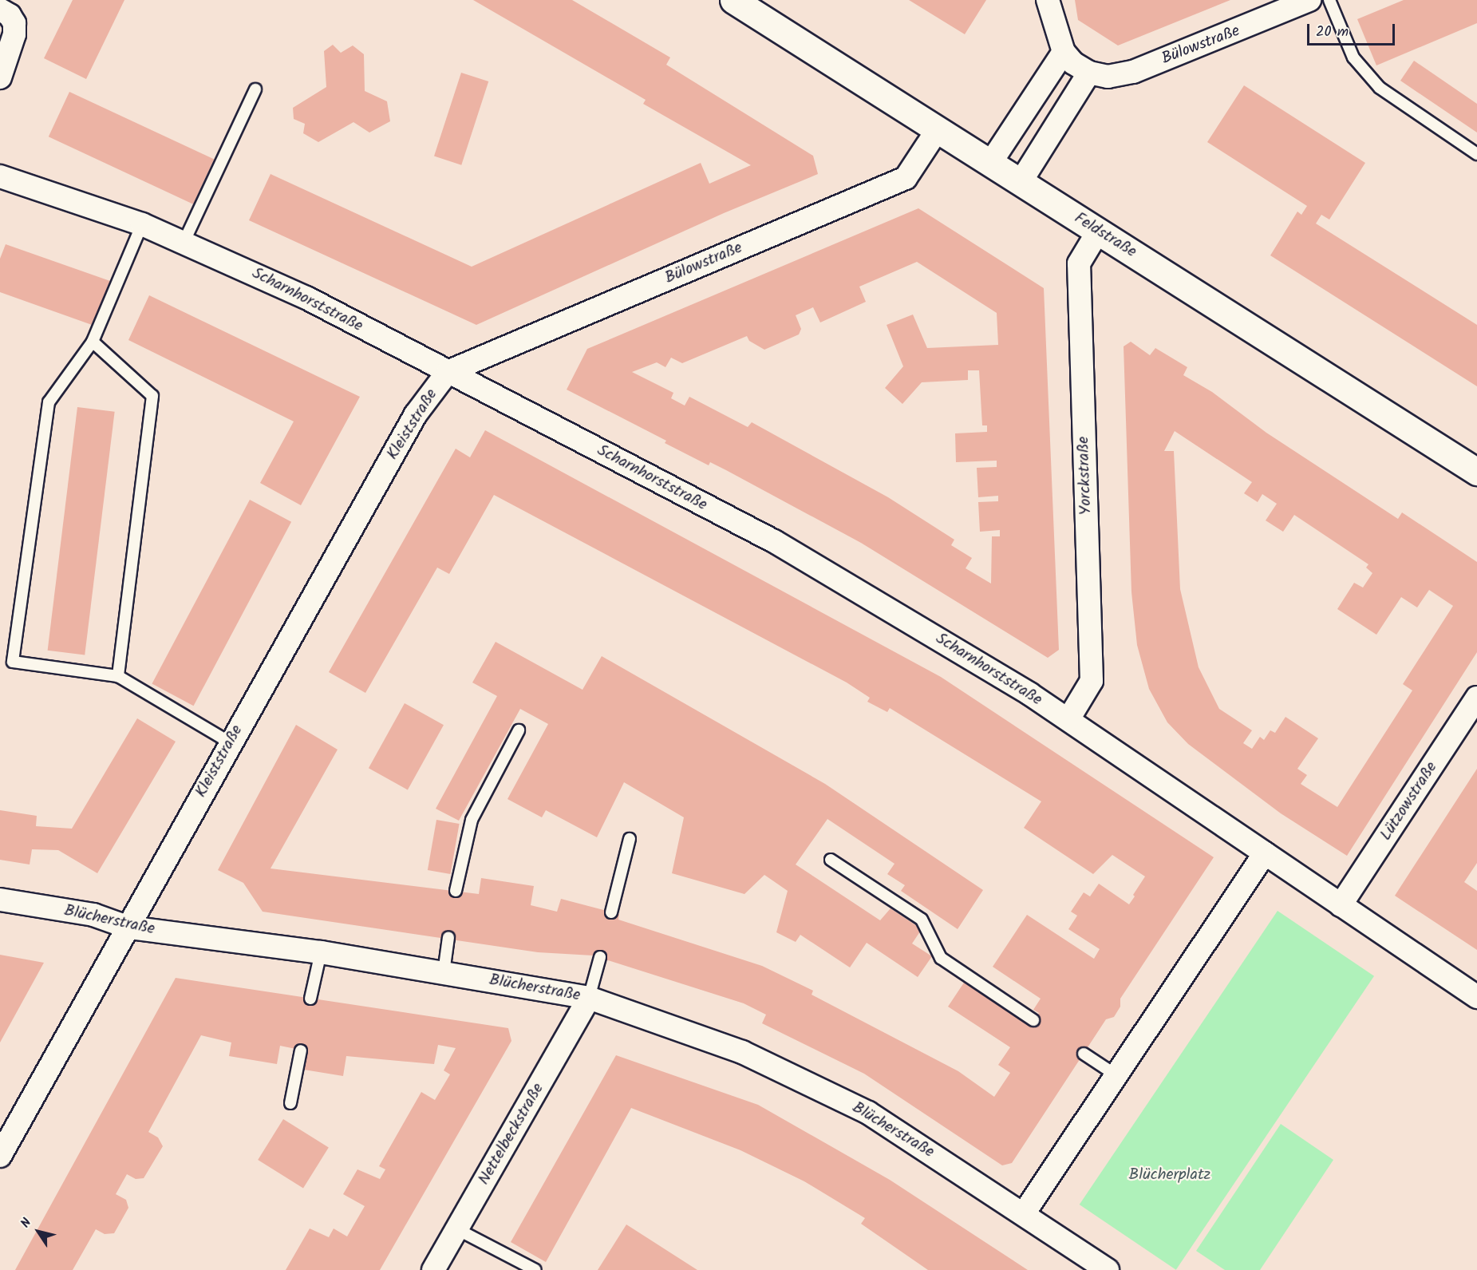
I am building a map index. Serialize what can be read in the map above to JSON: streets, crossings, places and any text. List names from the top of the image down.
{
  "streets": {
    "street": [
      "Bülowstraße",
      "Feldstraße",
      "Scharnhorststraße",
      "Kleiststraße",
      "Yorckstraße",
      "Lützowstraße",
      "Blücherstraße",
      "Nettelbeckstraße"
    ]
  },
  "crossings": [
    ["Bülowstraße", "Feldstraße"],
    ["Bülowstraße", "Scharnhorststraße"],
    ["Bülowstraße", "Kleiststraße"],
    ["Feldstraße", "Yorckstraße"],
    ["Scharnhorststraße", "Kleiststraße"],
    ["Scharnhorststraße", "Yorckstraße"],
    ["Kleiststraße", "Blücherstraße"],
    ["Blücherstraße", "Nettelbeckstraße"]
  ],
  "parks": ["Blücherplatz"],
  "scale_bar": "20 m",
  "north": "top left"
}
